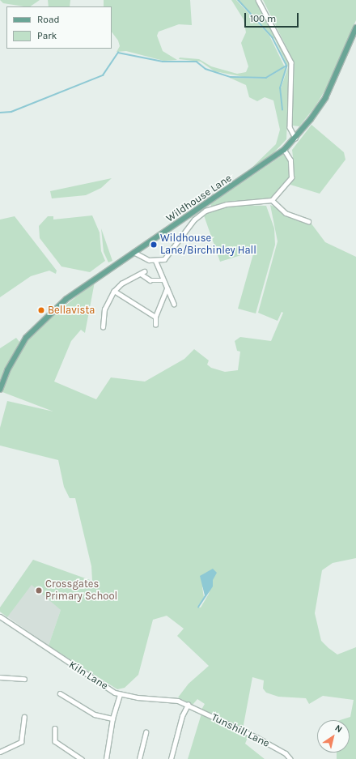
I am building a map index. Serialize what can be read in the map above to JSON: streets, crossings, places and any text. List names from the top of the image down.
{
  "streets": {
    "main road": ["Wildhouse Lane"],
    "street": ["Kiln Lane", "Tunshill Lane"]
  },
  "crossings": [
    ["Kiln Lane", "Tunshill Lane"]
  ],
  "places": ["Wildhouse Lane/Birchinley Hall", "Bellavista", "Crossgates Primary School"],
  "legend": ["Road", "Park"],
  "scale_bar": "100 m",
  "north": "top right"
}
